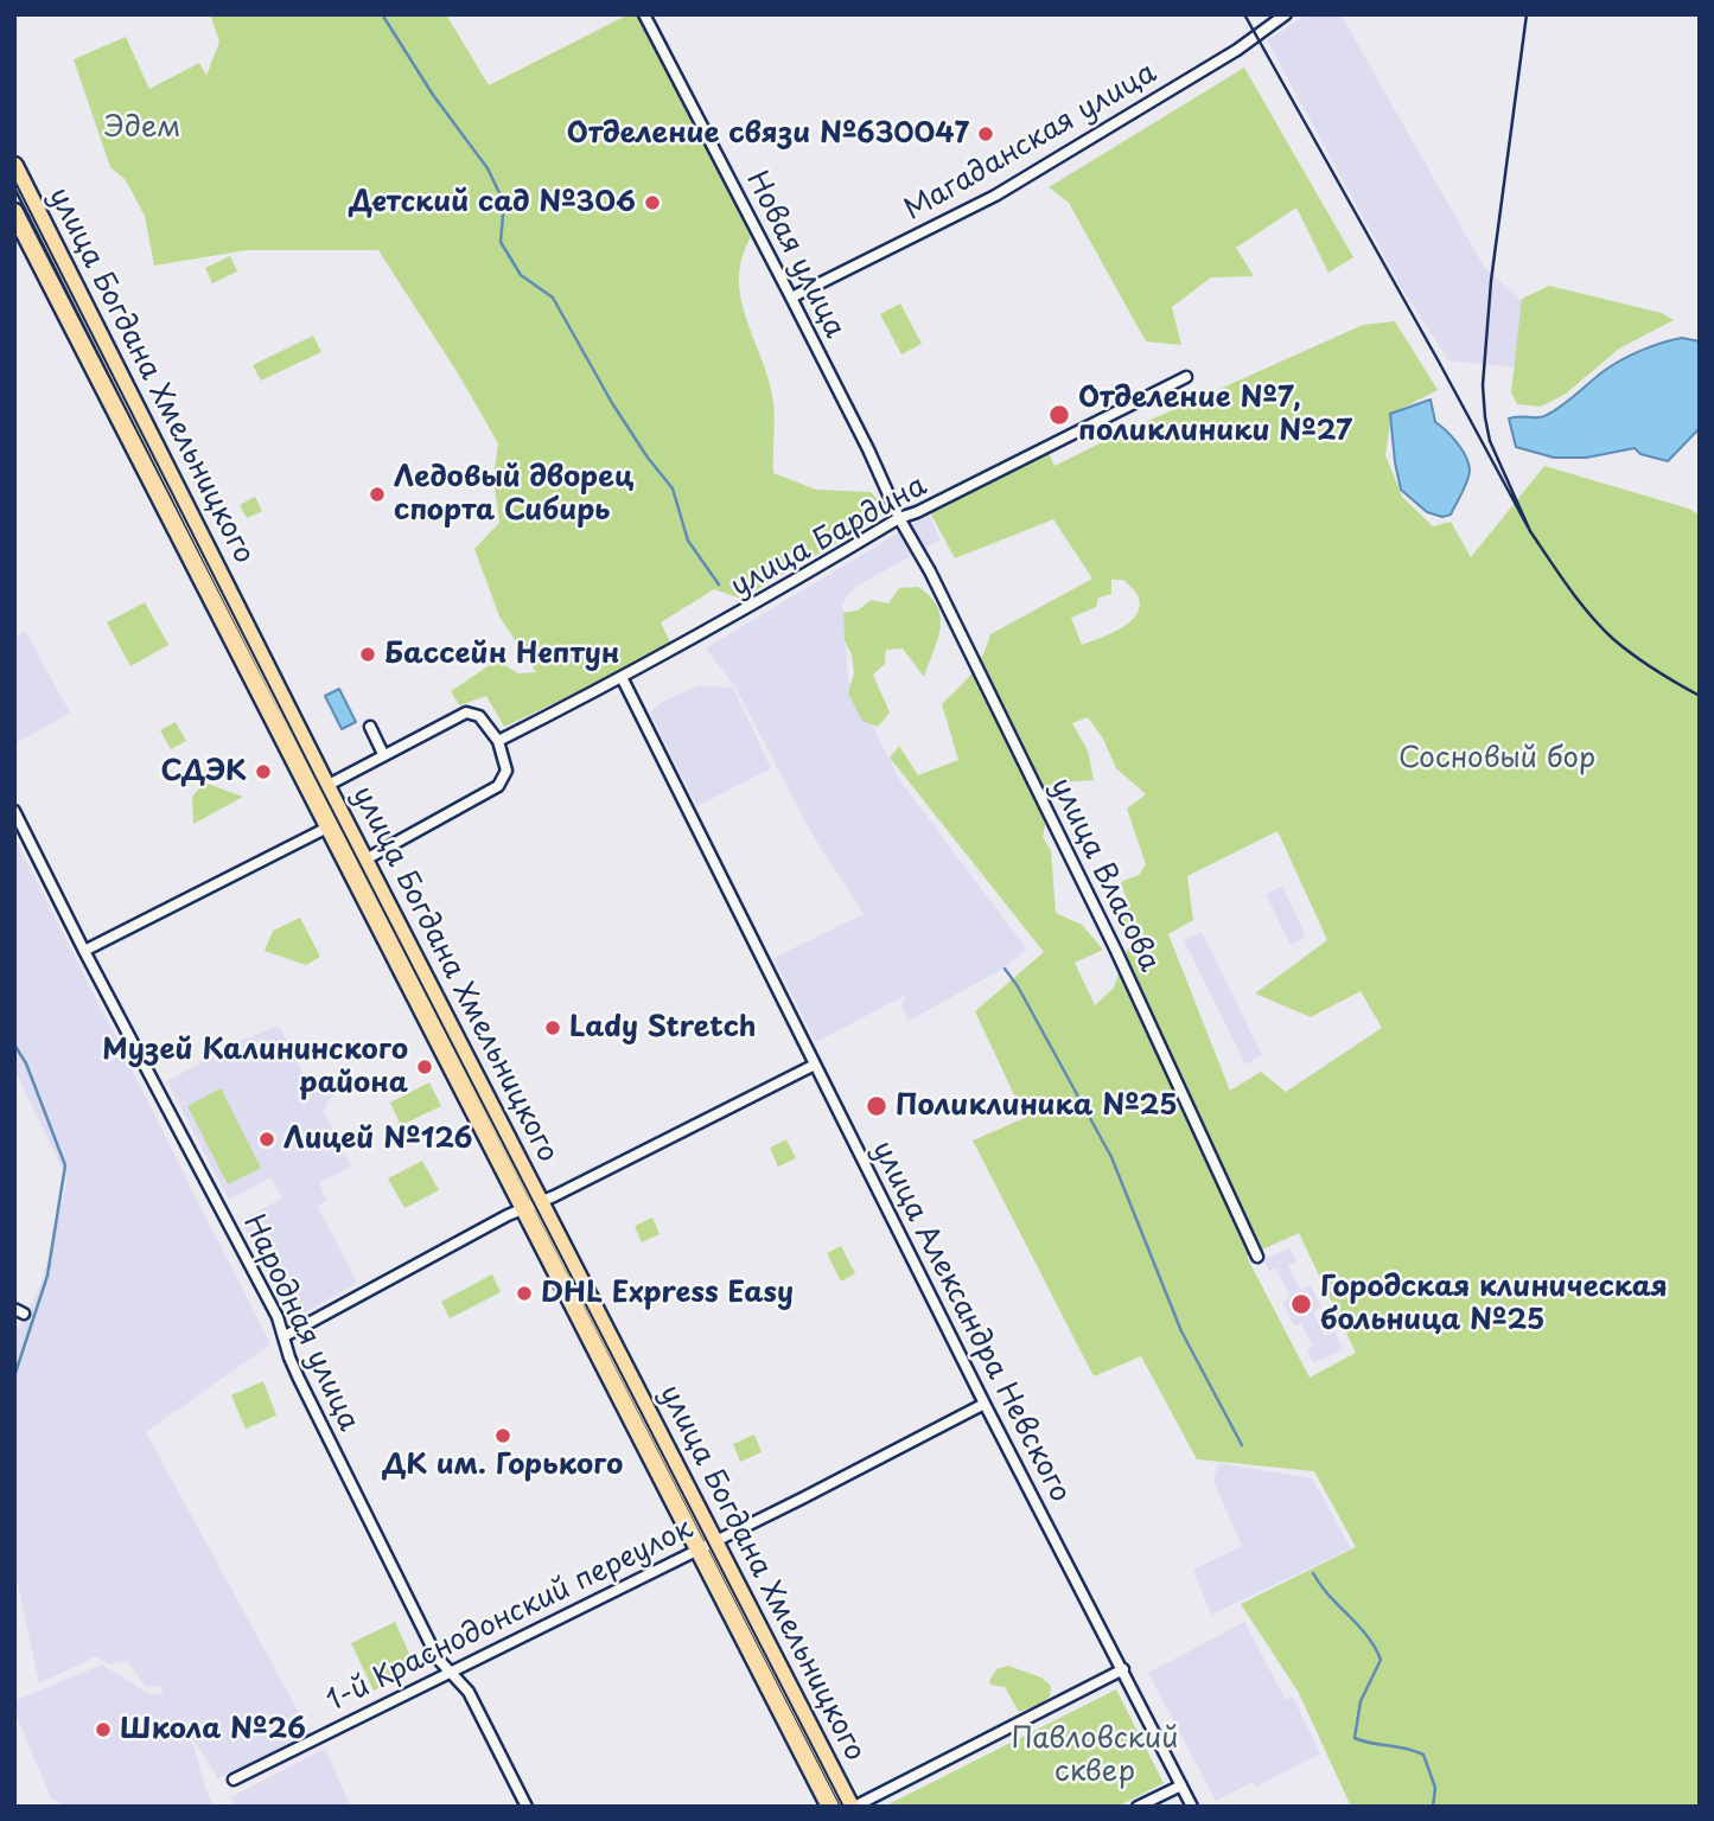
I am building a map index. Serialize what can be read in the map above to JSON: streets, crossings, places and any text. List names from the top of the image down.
{
  "streets": {
    "highway": ["улица Богдана Хмельницкого"],
    "street": [
      "Магаданская улица",
      "Новая улица",
      "улица Бардина",
      "улица Власова",
      "улица Александра Невского",
      "Народная улица",
      "1-й Краснодонский переулок"
    ]
  },
  "crossings": [
    ["Магаданская улица", "Новая улица"],
    ["Новая улица", "улица Бардина"],
    ["Новая улица", "улица Власова"],
    ["улица Богдана Хмельницкого", "1-й Краснодонский переулок"],
    ["улица Бардина", "улица Власова"],
    ["улица Бардина", "улица Александра Невского"],
    ["улица Александра Невского", "1-й Краснодонский переулок"],
    ["Народная улица", "1-й Краснодонский переулок"]
  ],
  "parks": ["Эдем", "Сосновый бор", "Павловский сквер"],
  "places": [
    "Отделение связи №630047",
    "Детский сад №306",
    "Отделение №7, поликлиники №27",
    "Ледовый дворец спорта Сибирь",
    "Бассейн Нептун",
    "СДЭК",
    "Lady Stretch",
    "Музей Калининского района",
    "Поликлиника №25",
    "Лицей №126",
    "DHL Express Easy",
    "Городская клиническая больница №25",
    "ДК им. Горького",
    "Школа №26"
  ]
}
